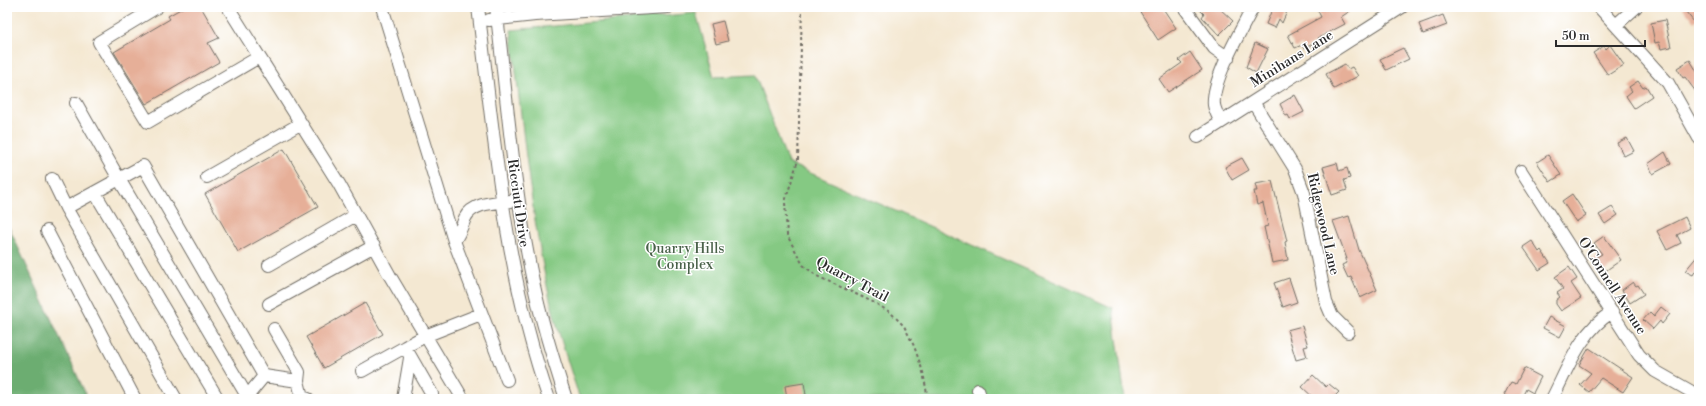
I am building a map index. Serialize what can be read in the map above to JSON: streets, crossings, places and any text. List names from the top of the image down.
{
  "streets": {
    "street": [
      "Minihans Lane",
      "Ricciuti Drive",
      "Ridgewood Lane",
      "O'Connell Avenue"
    ],
    "path": ["Quarry Trail"]
  },
  "crossings": [
    ["Minihans Lane", "Ridgewood Lane"]
  ],
  "parks": ["Quarry Hills Complex"],
  "scale_bar": "50 m"
}
